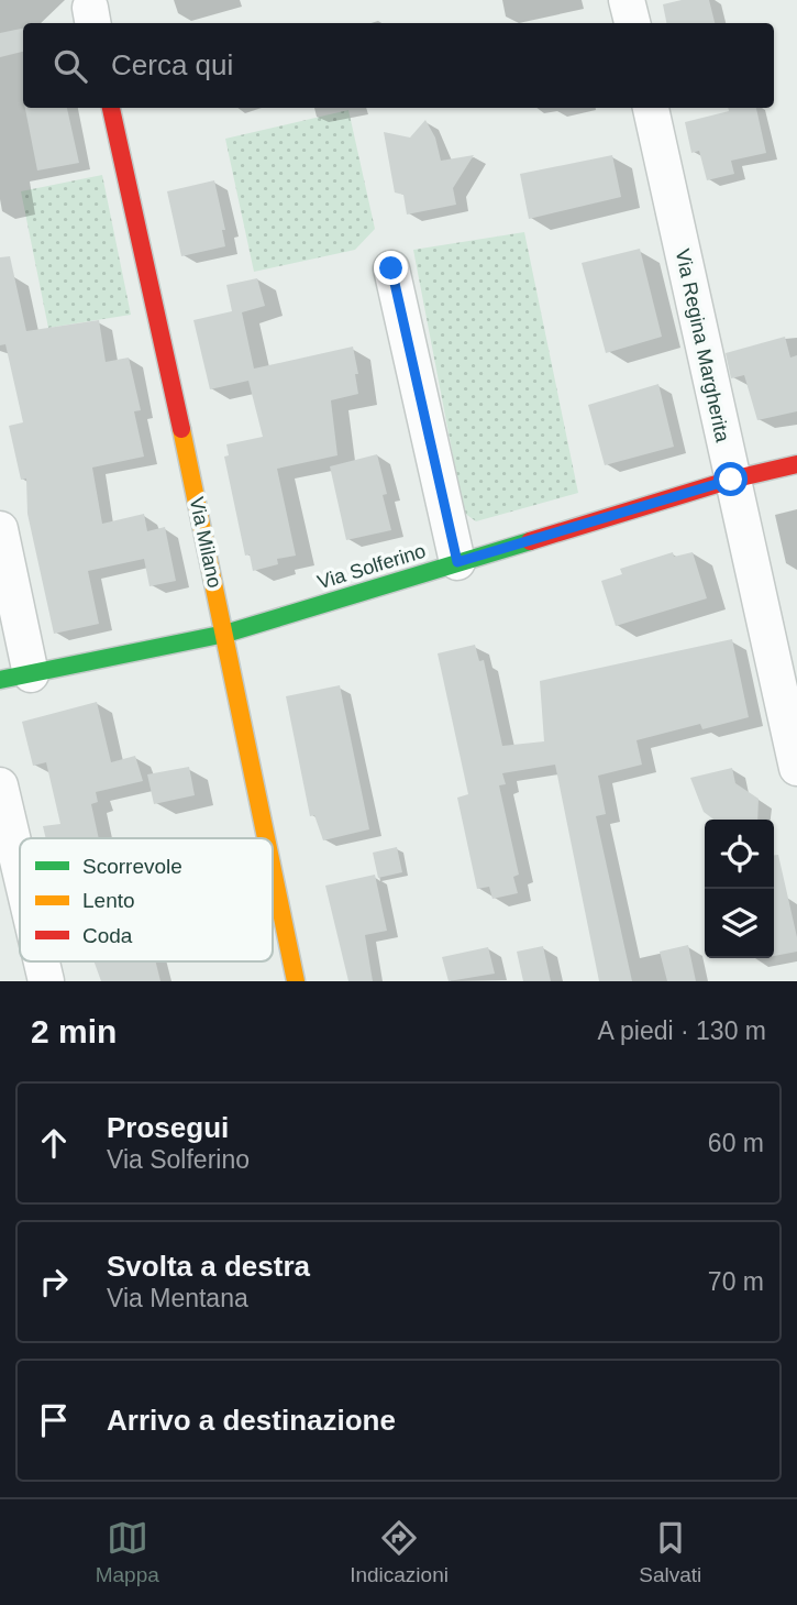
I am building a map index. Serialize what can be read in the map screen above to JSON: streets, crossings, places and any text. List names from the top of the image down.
{
  "streets": {
    "street": ["Via Regina Margherita", "Via Milano", "Via Solferino"]
  },
  "crossings": [
    ["Via Regina Margherita", "Via Solferino"],
    ["Via Milano", "Via Solferino"]
  ],
  "legend": ["Scorrevole", "Lento", "Coda"],
  "page": {
    "search": "Cerca qui",
    "heading": ["2 min", "A piedi · 130 m"],
    "list": [
      ["Prosegui", "Via Solferino", "60 m"],
      ["Svolta a destra", "Via Mentana", "70 m"],
      "Arrivo a destinazione"
    ],
    "nav": ["Mappa", "Indicazioni", "Salvati"]
  }
}
